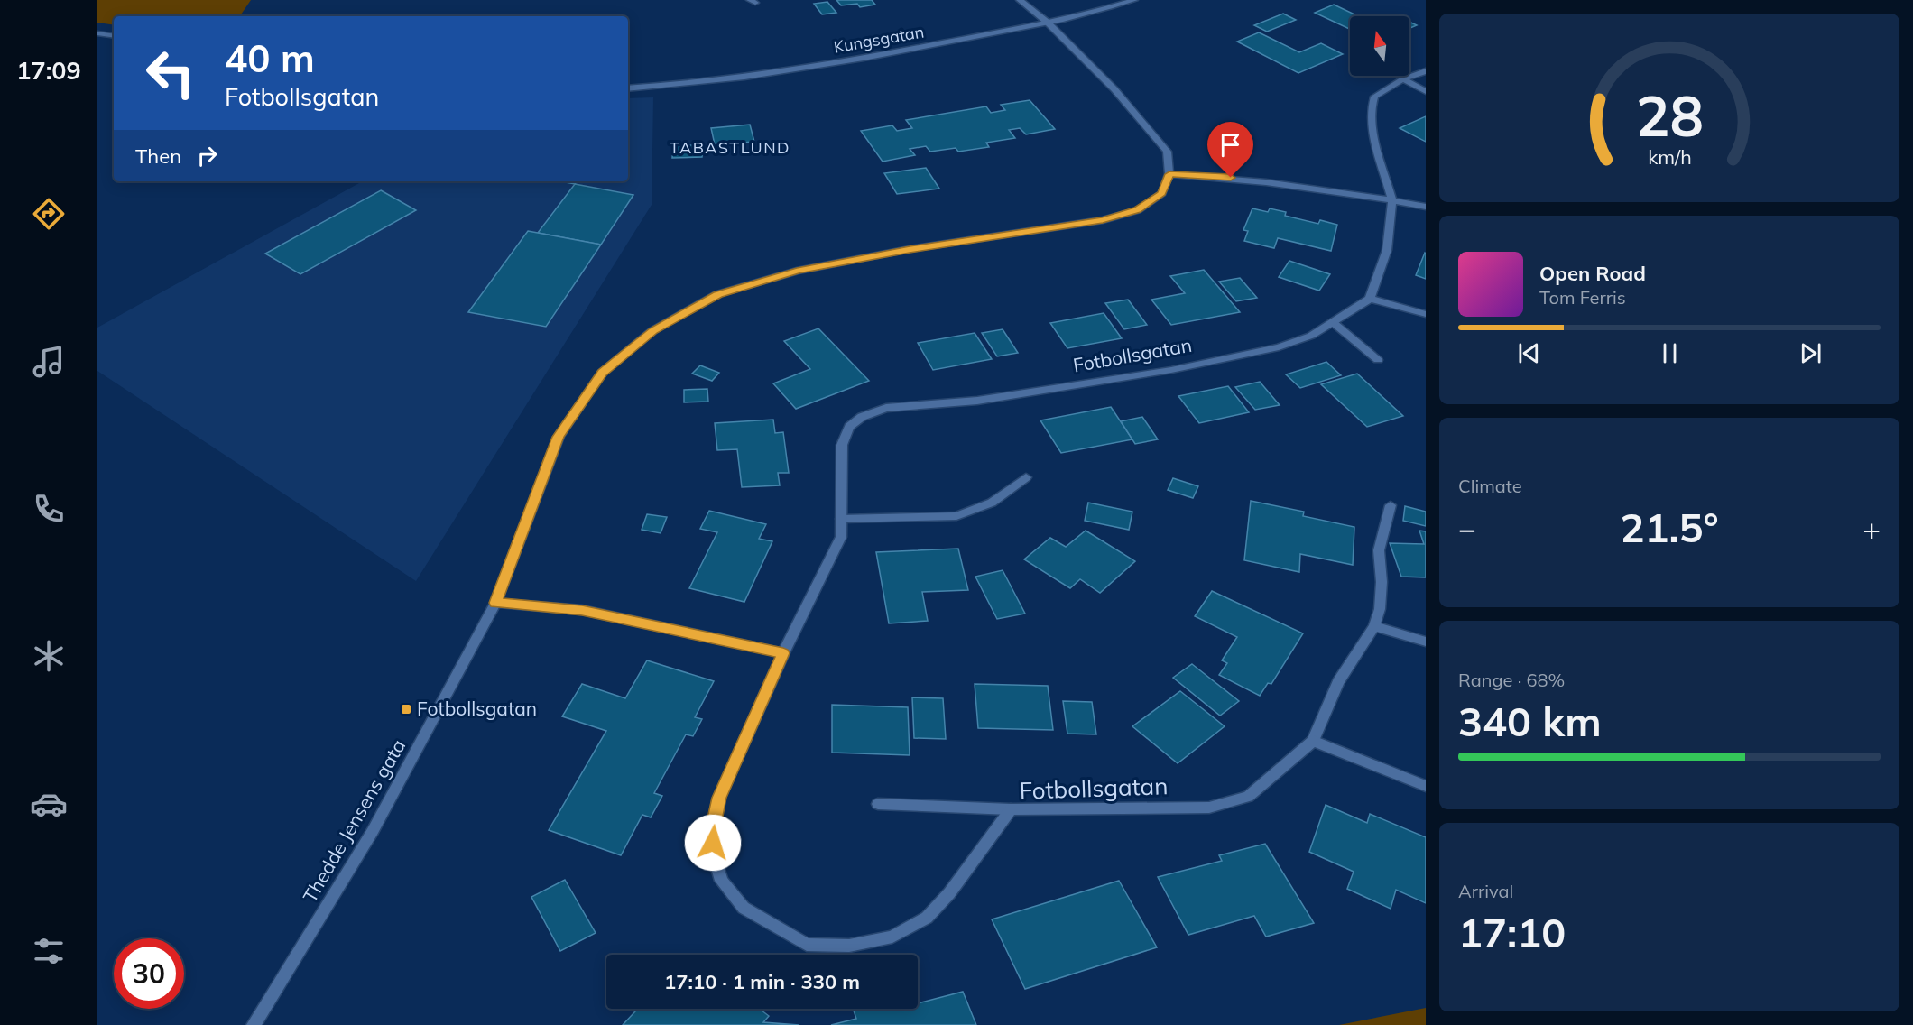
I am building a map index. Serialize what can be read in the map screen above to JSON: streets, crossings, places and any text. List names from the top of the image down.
{
  "streets": {
    "street": ["Kungsgatan", "Fotbollsgatan", "Thedde Jensens gata"]
  },
  "districts": ["TABASTLUND"],
  "places": {
    "transit": ["Fotbollsgatan"]
  },
  "north": "top",
  "page": {
    "tabs": "17:09",
    "turn": ["40 m", "Fotbollsgatan"],
    "then": "Then",
    "song": ["Open Road", "Tom Ferris"],
    "tile": [
      "Climate",
      ["Range · 68%", "340 km"],
      ["Arrival", "17:10"]
    ],
    "heat": ["−", "21.5°", "+"],
    "limit": "30",
    "trip": "17:10 · 1 min · 330 m",
    "gauge": ["28", "km/h"]
  }
}
